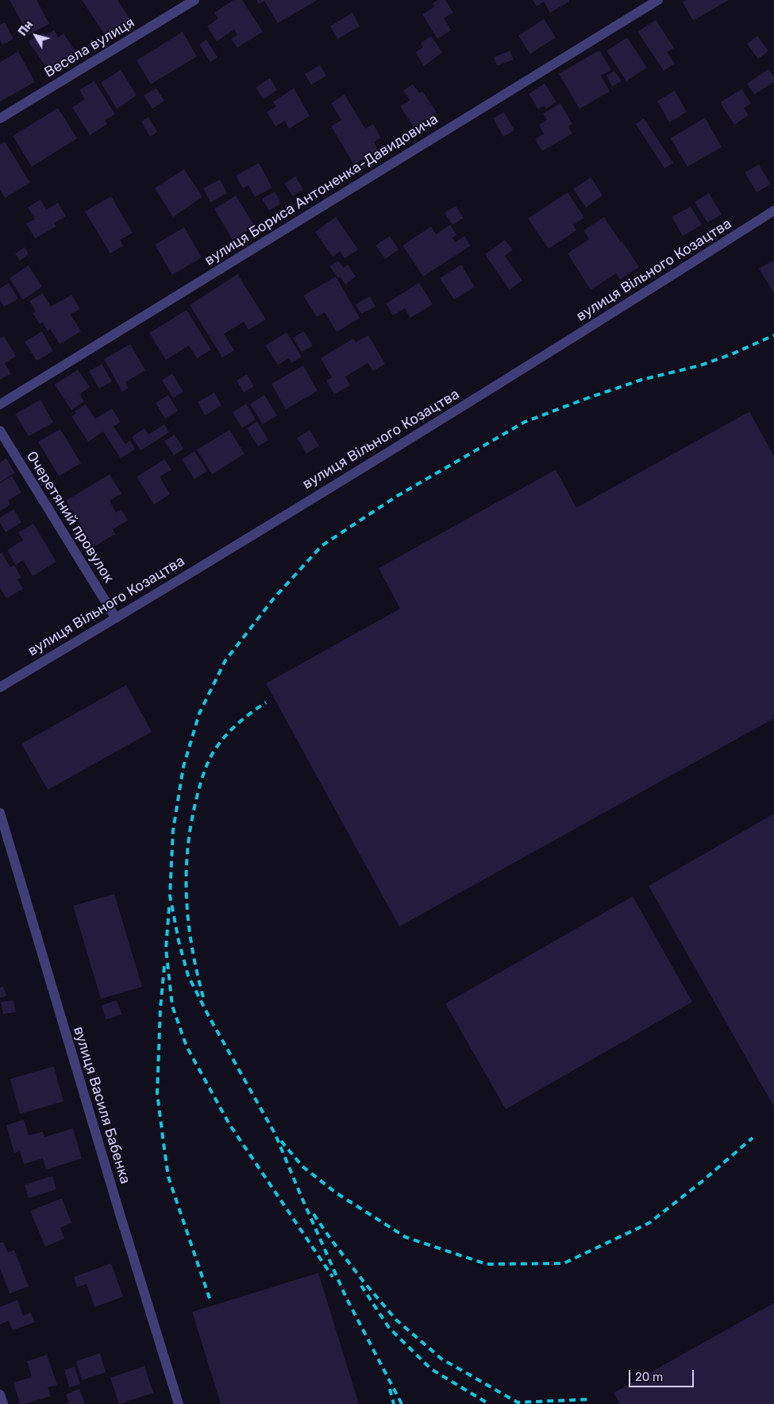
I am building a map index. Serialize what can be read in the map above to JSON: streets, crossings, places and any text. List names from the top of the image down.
{
  "streets": {
    "street": [
      "Весела вулиця",
      "вулиця Бориса Антоненка-Давидовича",
      "вулиця Вільного Козацтва",
      "Очеретяний провулок",
      "вулиця Василя Бабенка"
    ]
  },
  "crossings": [
    ["вулиця Вільного Козацтва", "Очеретяний провулок"]
  ],
  "scale_bar": "20 m",
  "north": "top left"
}
